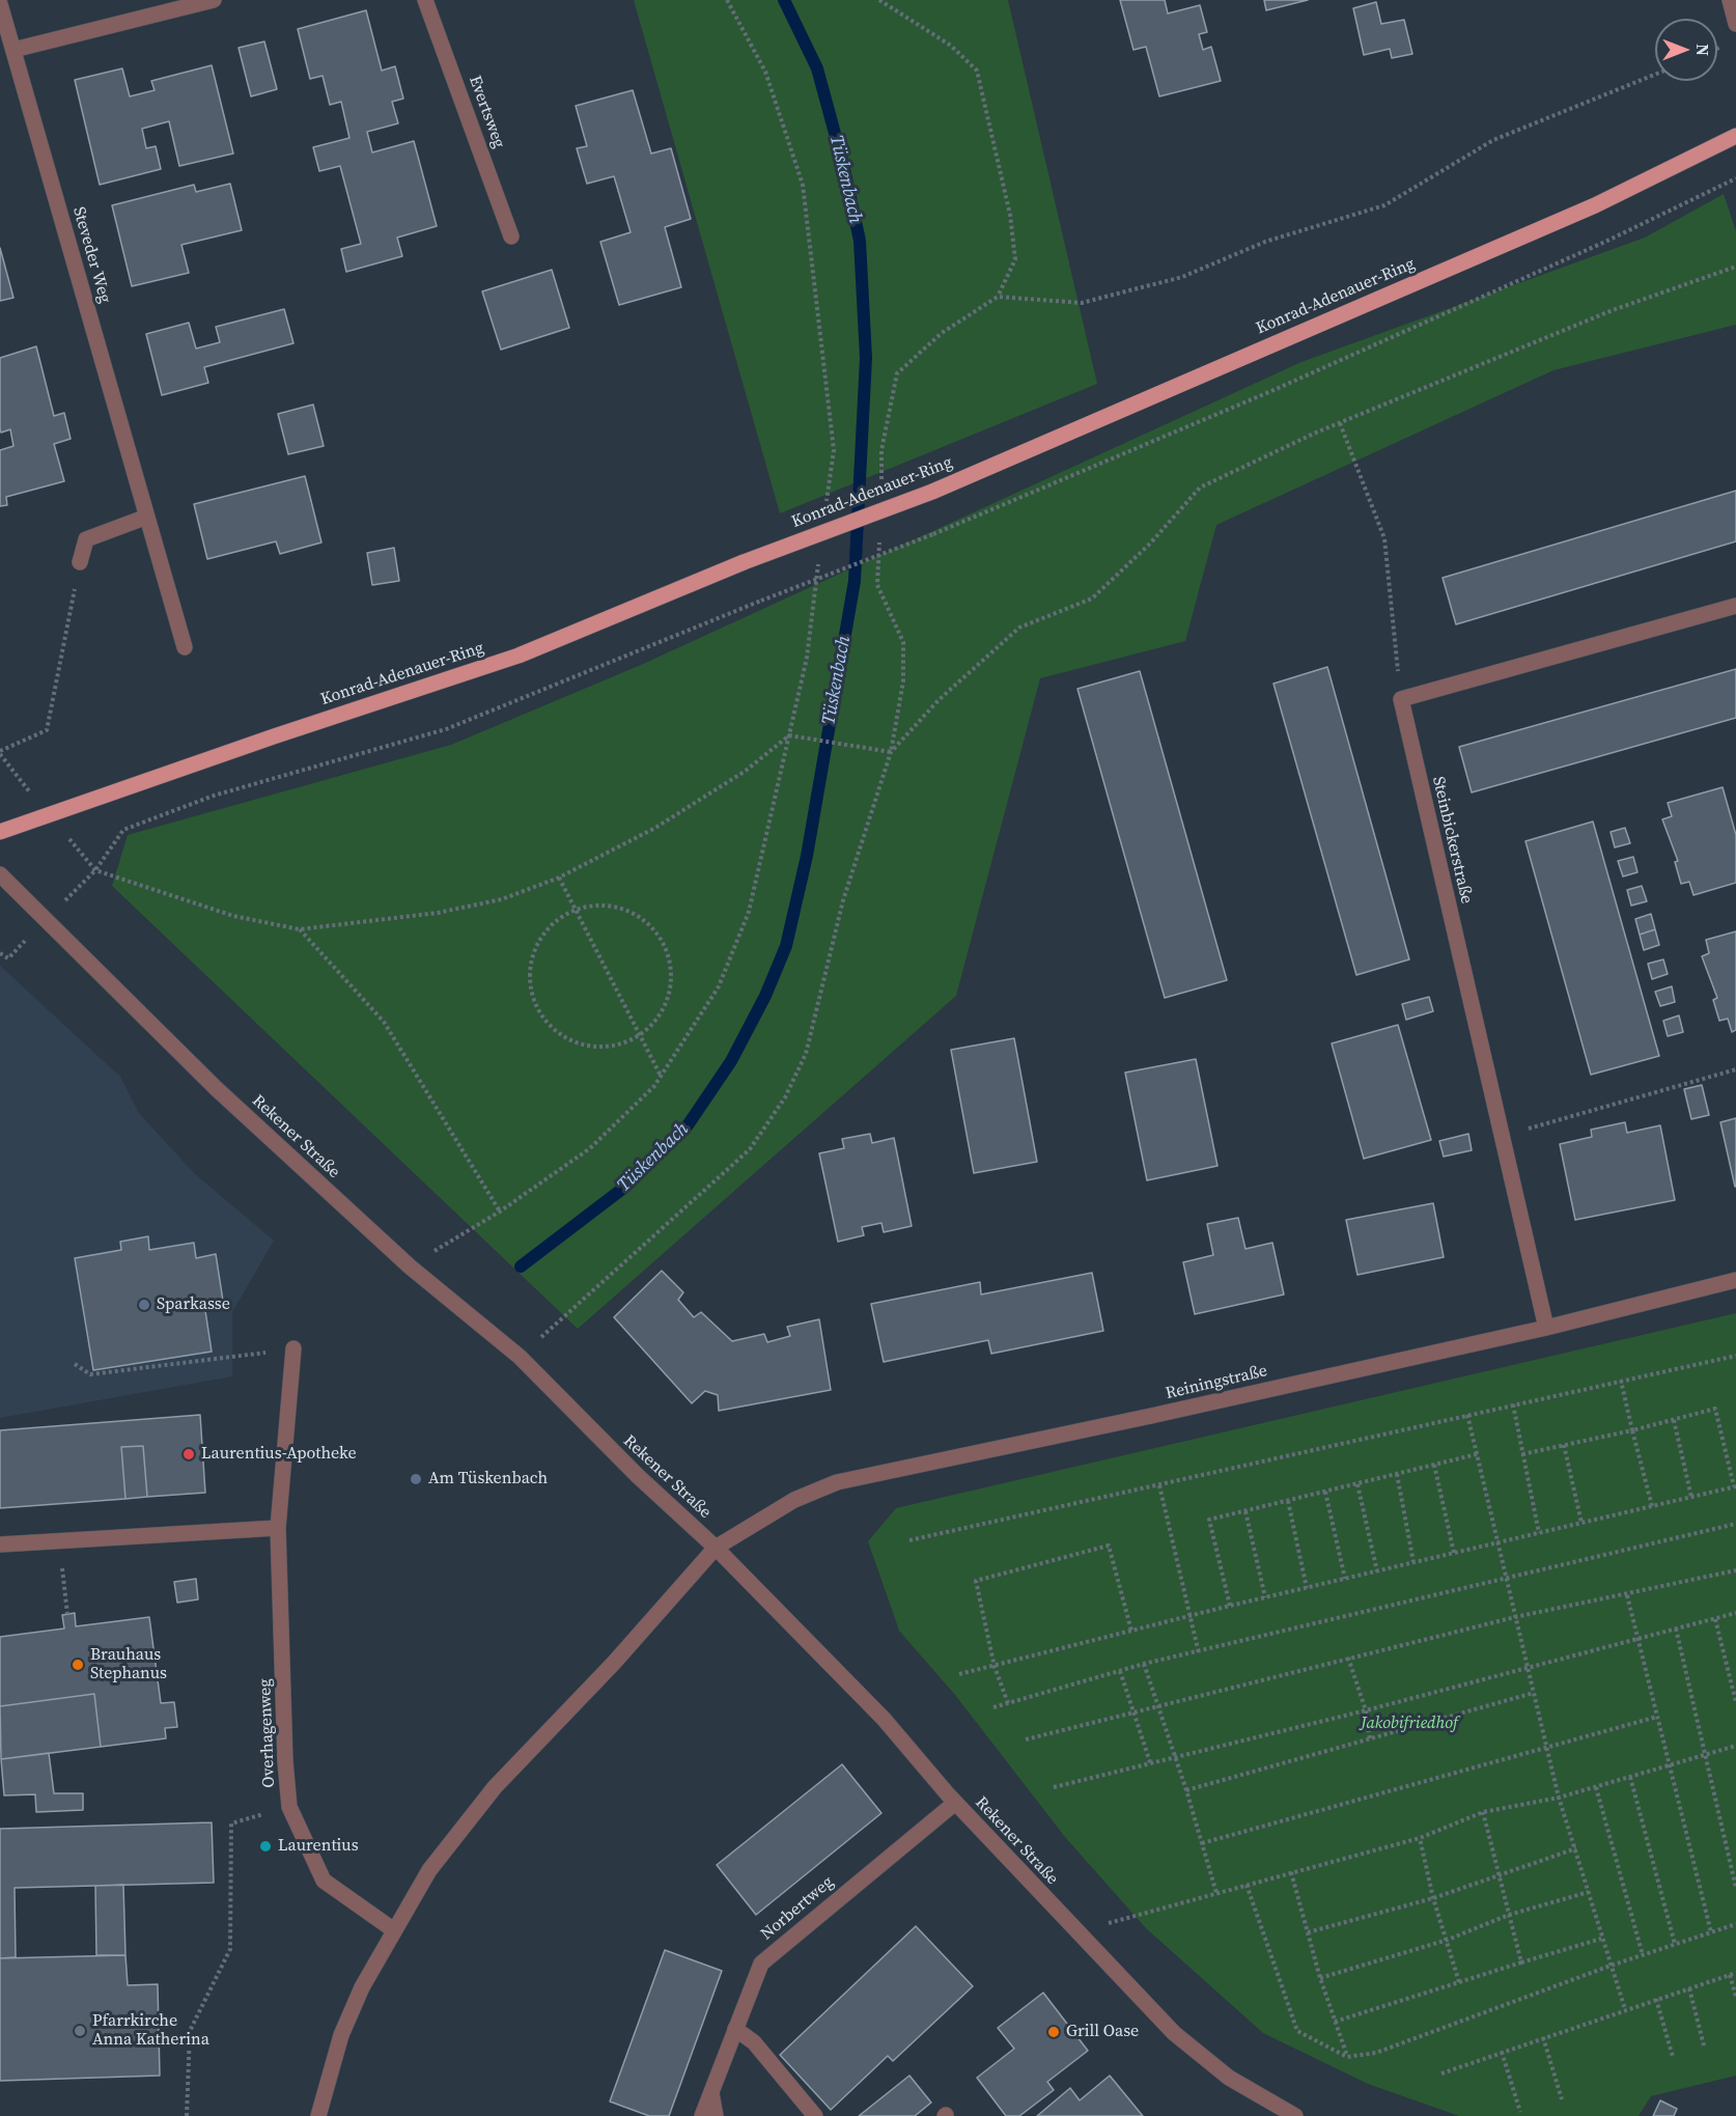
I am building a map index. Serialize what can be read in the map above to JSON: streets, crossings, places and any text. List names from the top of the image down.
{
  "streets": {
    "main road": ["Konrad-Adenauer-Ring"],
    "street": [
      "Evertsweg",
      "Steveder Weg",
      "Steinbickerstraße",
      "Rekener Straße",
      "Reiningstraße",
      "Overhagenweg",
      "Norbertweg"
    ]
  },
  "crossings": [
    ["Steinbickerstraße", "Reiningstraße"],
    ["Rekener Straße", "Reiningstraße"],
    ["Rekener Straße", "Norbertweg"]
  ],
  "water": ["Tüskenbach"],
  "parks": ["Jakobifriedhof"],
  "places": [
    "Sparkasse",
    "Laurentius-Apotheke",
    "Am Tüskenbach",
    "Brauhaus Stephanus",
    "Laurentius",
    "Pfarrkirche Anna Katherina",
    "Grill Oase"
  ],
  "north": "right"
}
